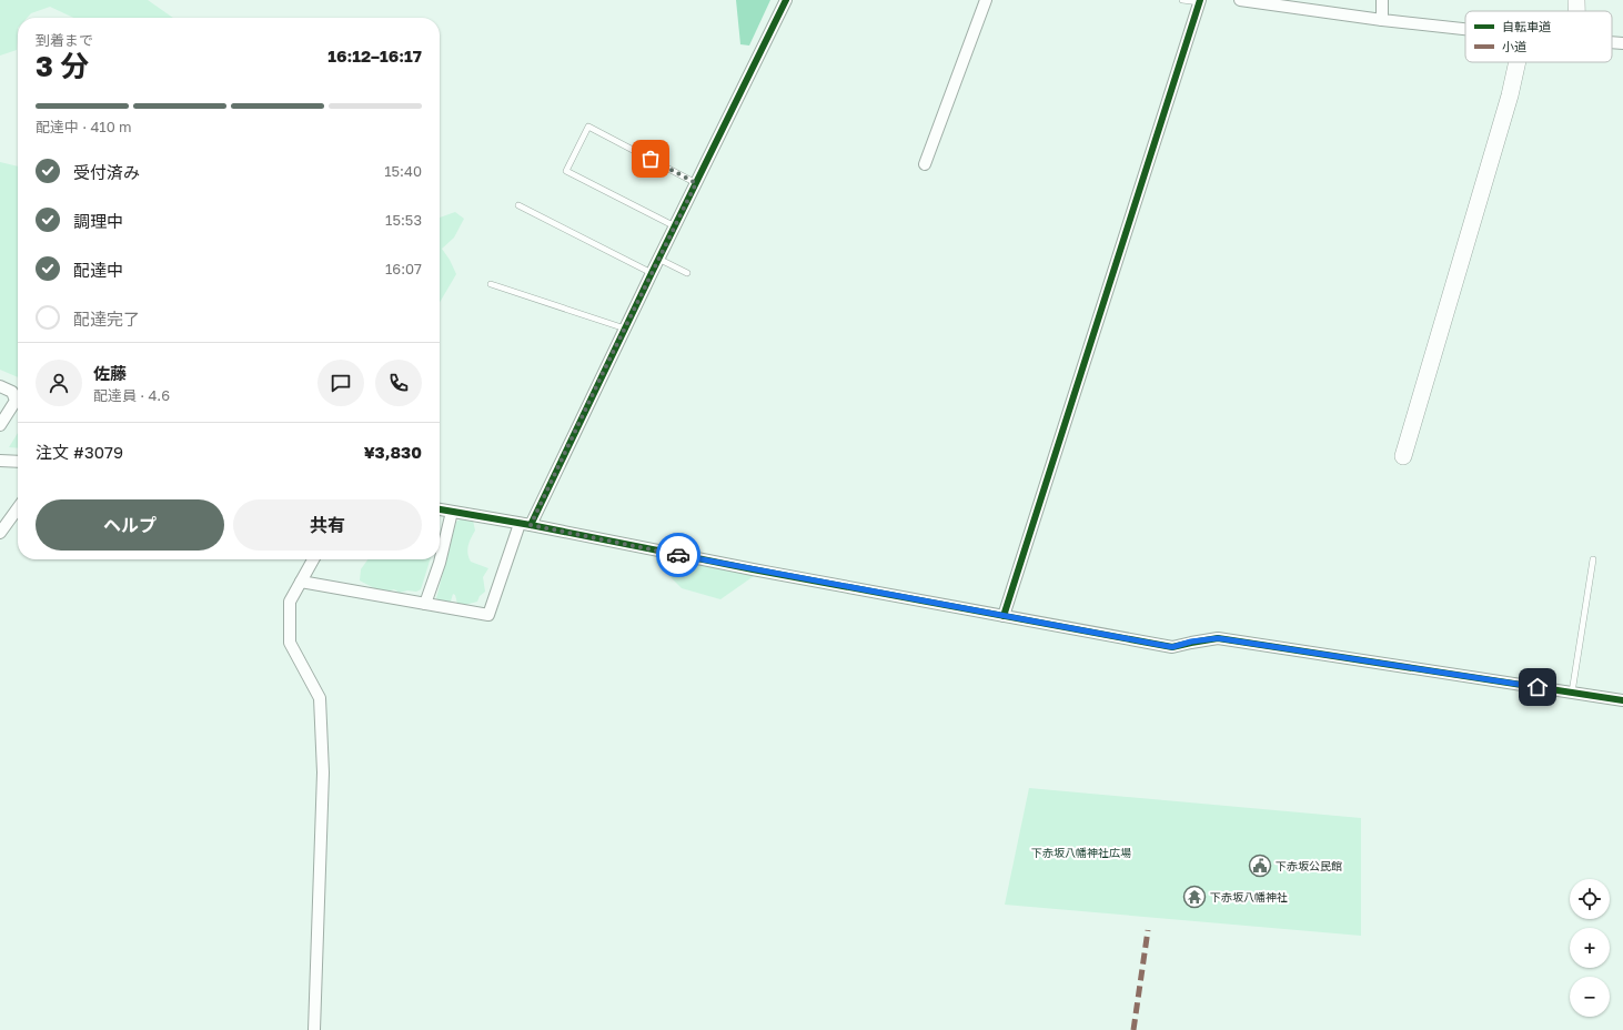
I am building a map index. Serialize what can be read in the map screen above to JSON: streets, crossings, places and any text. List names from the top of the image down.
{
  "parks": ["下赤坂八幡神社広場"],
  "places": {
    "public building": ["下赤坂公民館"],
    "temple": ["下赤坂八幡神社"]
  },
  "legend": ["自転車道", "小道"],
  "page": {
    "heading": ["3 分", "到着まで", "16:12–16:17"],
    "panel": [
      "佐藤",
      "配達員 · 4.6",
      "注文 #3079",
      "¥3,830"
    ],
    "bar": "配達中 · 410 m",
    "list": [
      ["受付済み", "15:40"],
      ["調理中", "15:53"],
      ["配達中", "16:07"],
      "配達完了"
    ],
    "buttons": ["ヘルプ", "共有"],
    "map_buttons": ["+", "−"]
  }
}
